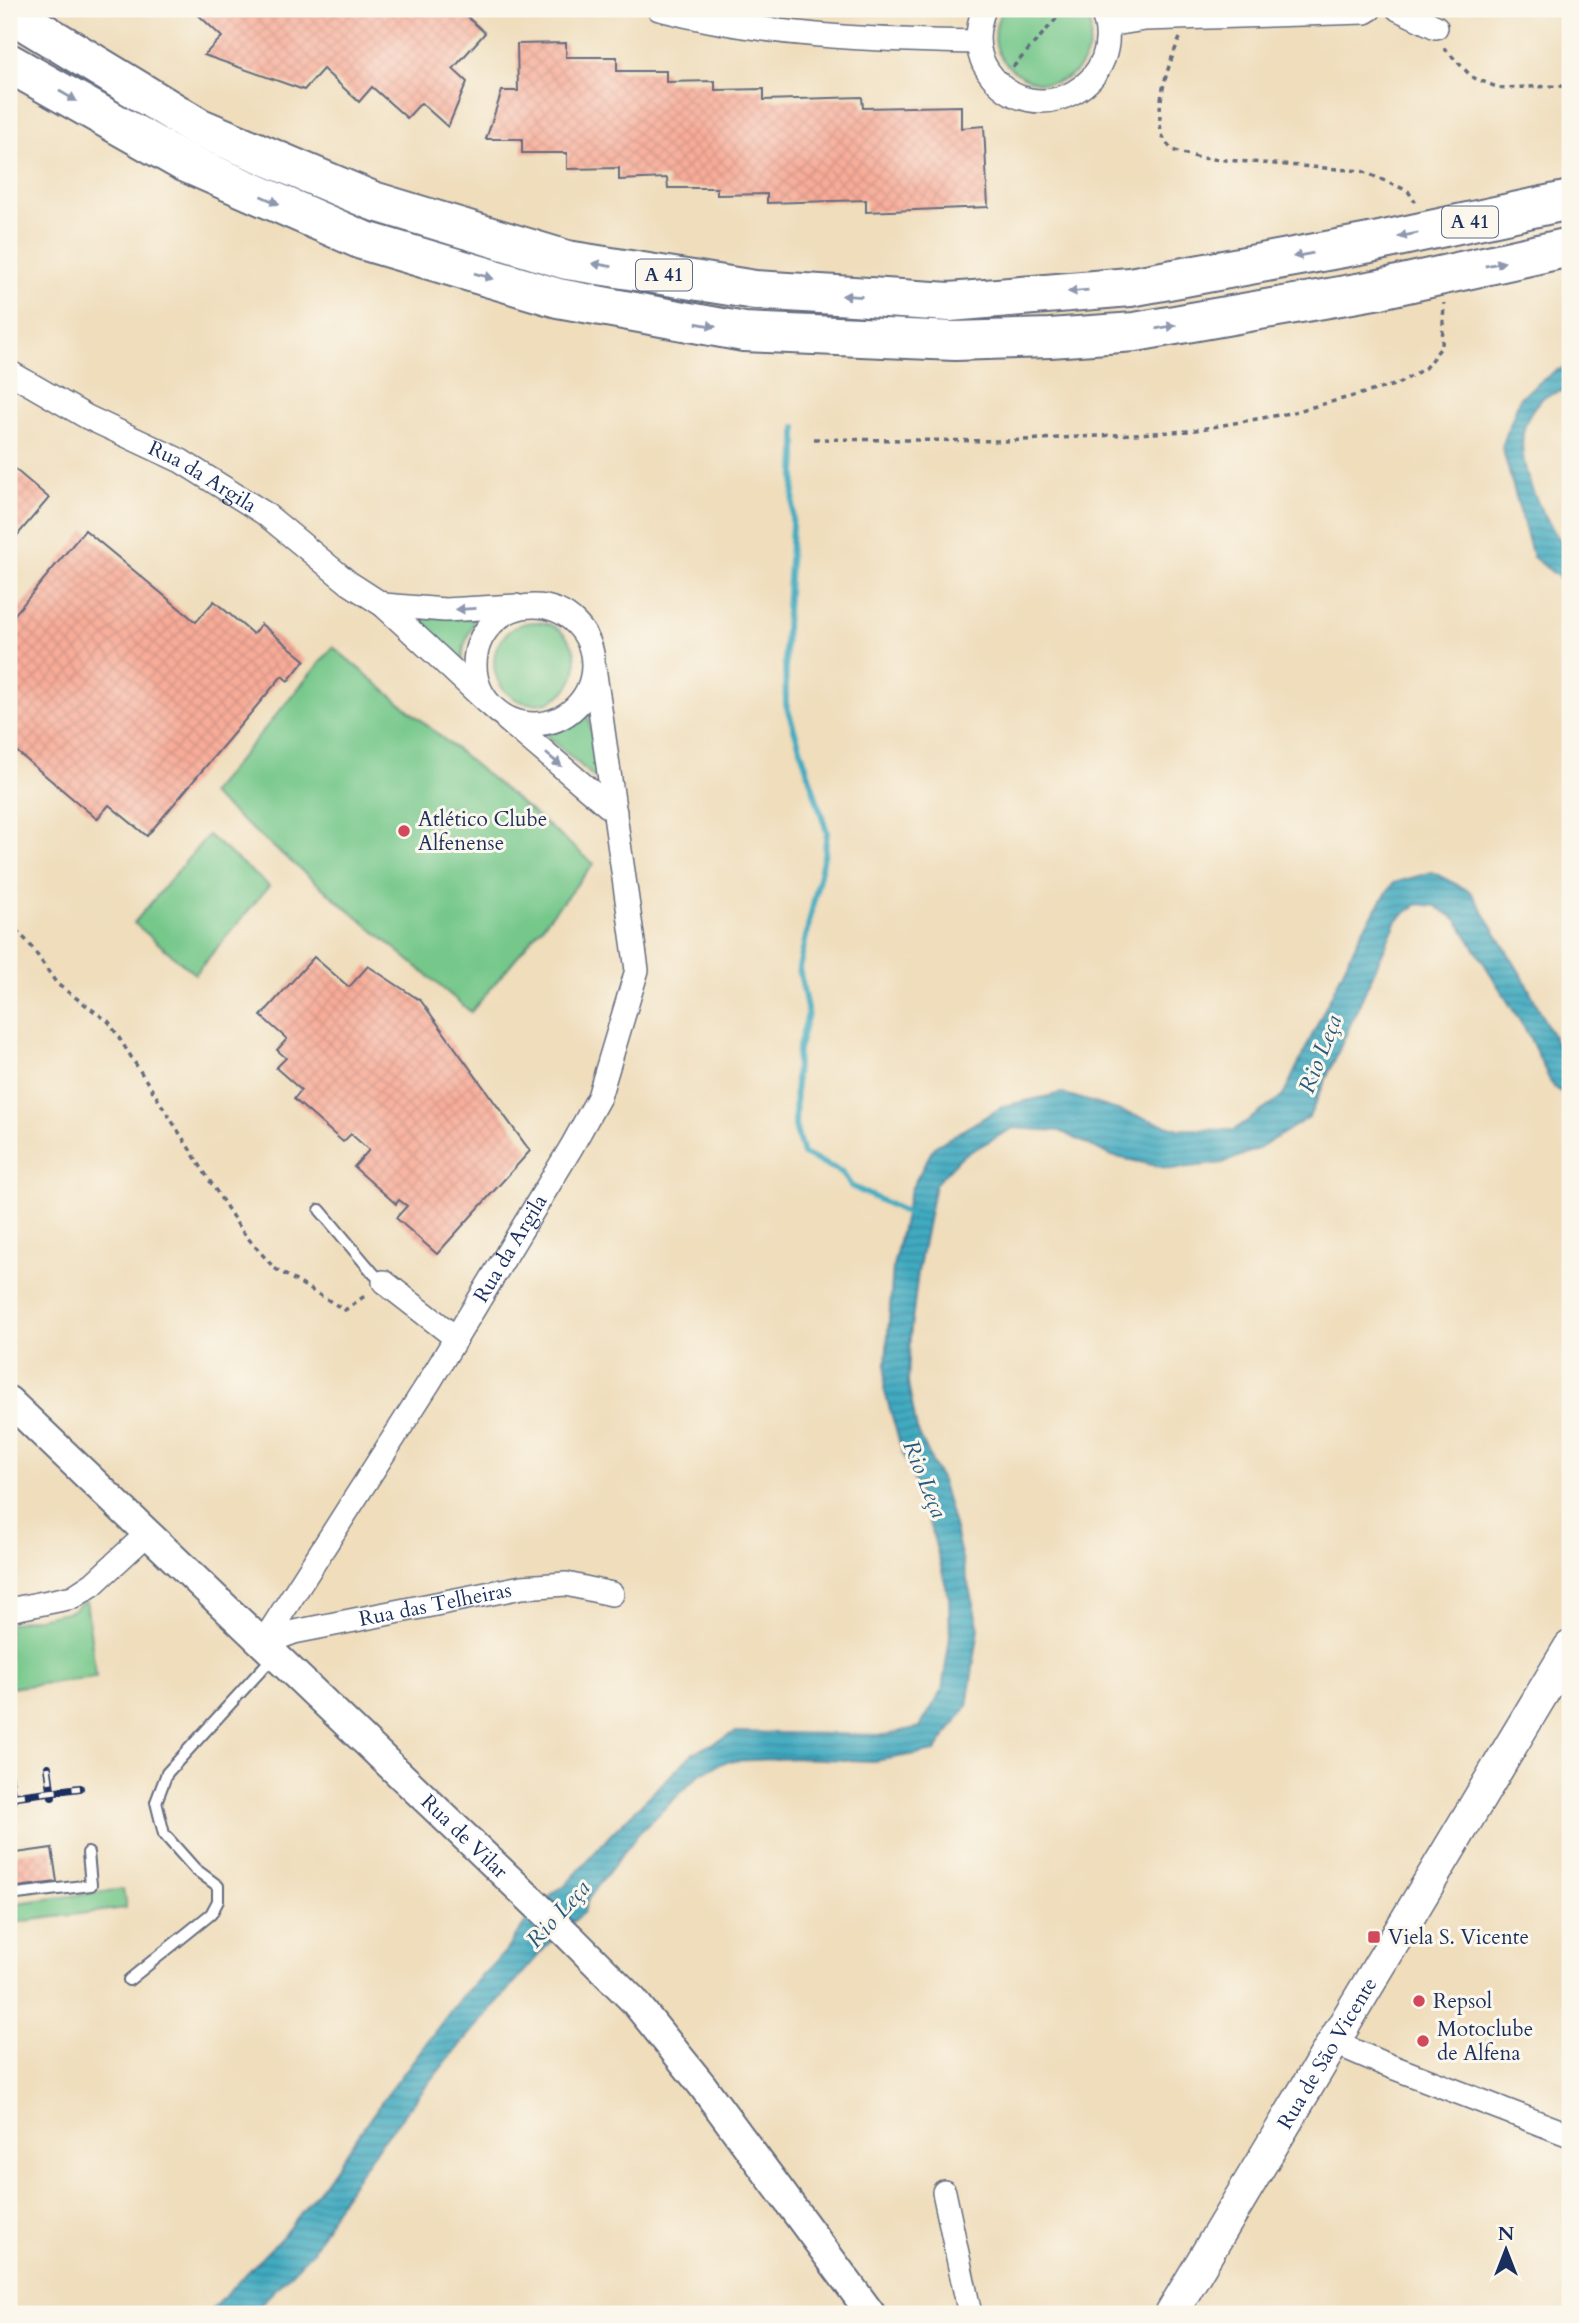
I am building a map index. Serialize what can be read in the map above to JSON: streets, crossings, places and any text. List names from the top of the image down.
{
  "streets": {
    "highway": ["A 41"],
    "main road": ["Rua de São Vicente"],
    "street": ["Rua da Argila", "Rua das Telheiras", "Rua de Vilar"]
  },
  "crossings": [
    ["Rua da Argila", "Rua das Telheiras"],
    ["Rua da Argila", "Rua de Vilar"],
    ["Rua das Telheiras", "Rua de Vilar"]
  ],
  "water": ["Rio Leça"],
  "places": {
    "other": ["Atlético Clube Alfenense", "Repsol", "Motoclube de Alfena"],
    "transit": ["Viela S. Vicente"]
  },
  "north": "top"
}
